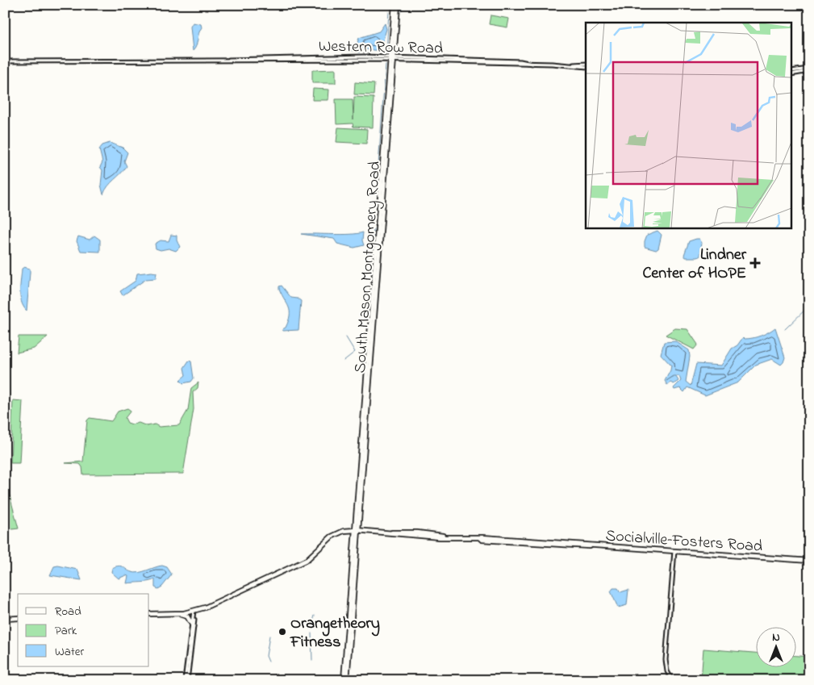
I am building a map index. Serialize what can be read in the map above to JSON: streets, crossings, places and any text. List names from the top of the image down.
{
  "streets": {
    "main road": ["South Mason Montgomery Road", "Socialville–Fosters Road"],
    "street": ["Western Row Road"]
  },
  "crossings": [
    ["Western Row Road", "South Mason Montgomery Road"],
    ["South Mason Montgomery Road", "Socialville–Fosters Road"]
  ],
  "places": {
    "health": ["Lindner Center of HOPE"],
    "other": ["Orangetheory Fitness"]
  },
  "legend": ["Road", "Park", "Water"],
  "north": "top"
}
